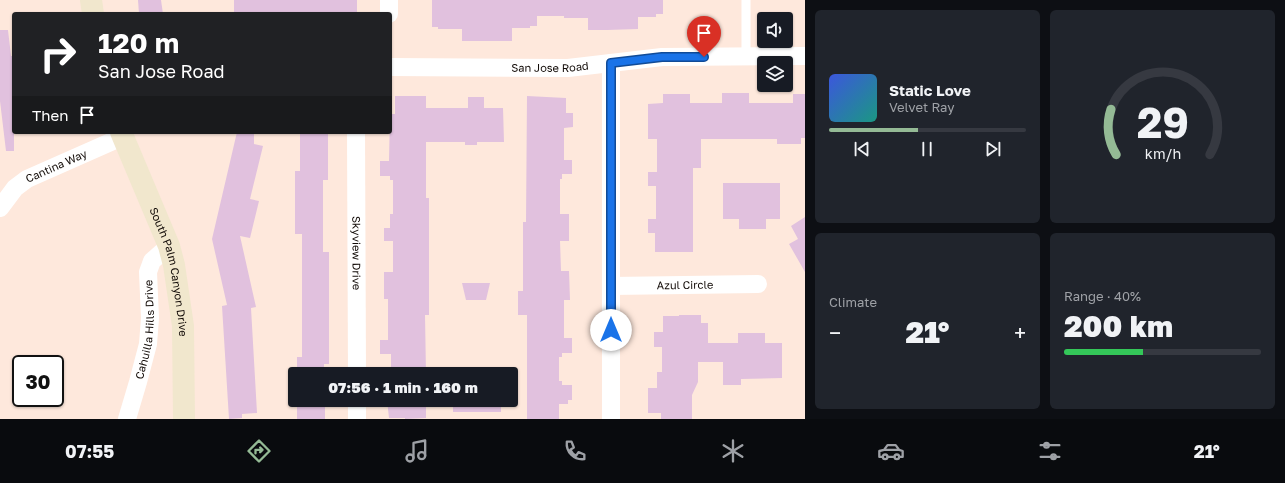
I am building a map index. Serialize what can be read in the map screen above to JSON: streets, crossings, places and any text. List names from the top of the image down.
{
  "streets": {
    "street": [
      "San Jose Road",
      "Cantina Way",
      "Skyview Drive",
      "South Palm Canyon Drive",
      "Azul Circle",
      "Cahuilla Hills Drive"
    ]
  },
  "crossings": [
    ["Cantina Way", "South Palm Canyon Drive"],
    ["South Palm Canyon Drive", "Cahuilla Hills Drive"]
  ],
  "page": {
    "turn": ["120 m", "San Jose Road"],
    "song": ["Static Love", "Velvet Ray"],
    "then": "Then",
    "tile": [
      "Climate",
      ["Range · 40%", "200 km"]
    ],
    "heat": ["−", "21°", "+"],
    "limit": "30",
    "trip": "07:56 · 1 min · 160 m",
    "tabs": ["07:55", "21°"],
    "gauge": ["29", "km/h"]
  }
}
